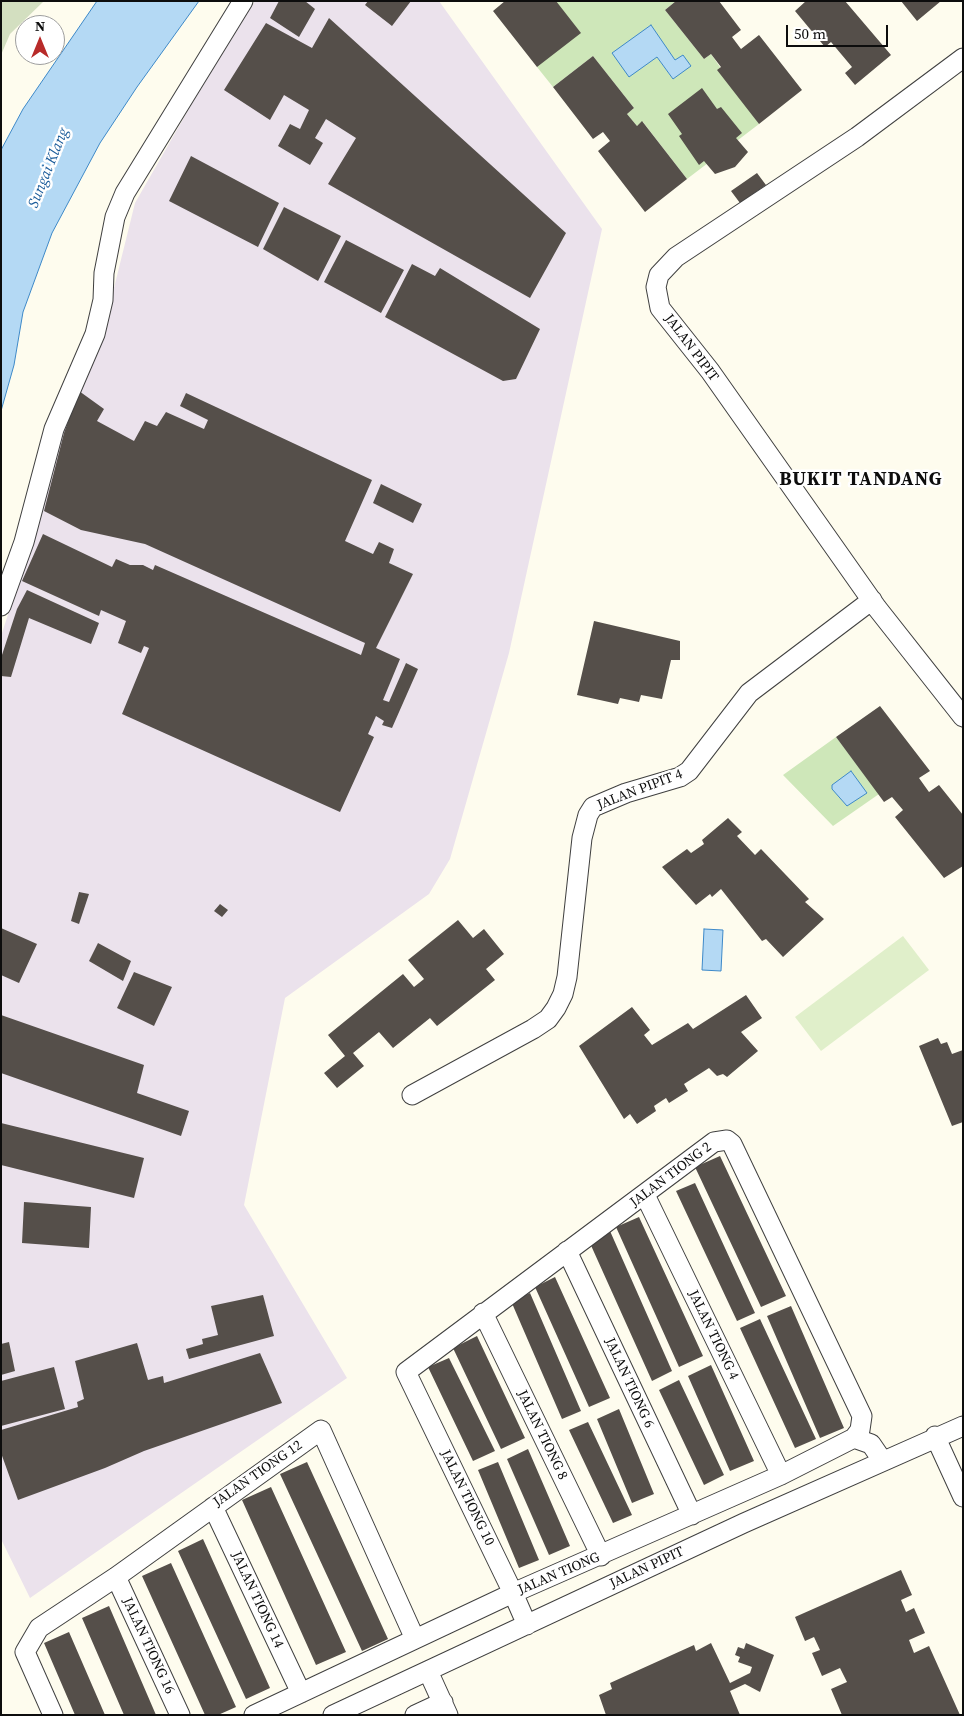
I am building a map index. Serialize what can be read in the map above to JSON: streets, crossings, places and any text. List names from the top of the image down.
{
  "streets": {
    "street": [
      "JALAN PIPIT",
      "JALAN PIPIT 4",
      "JALAN TIONG 2",
      "JALAN TIONG 4",
      "JALAN TIONG 6",
      "JALAN TIONG 8",
      "JALAN TIONG 12",
      "JALAN TIONG 10",
      "JALAN TIONG",
      "JALAN TIONG 14",
      "JALAN TIONG 16"
    ]
  },
  "crossings": [
    ["JALAN PIPIT", "JALAN PIPIT 4"],
    ["JALAN PIPIT", "JALAN TIONG 10"],
    ["JALAN TIONG 2", "JALAN TIONG 4"],
    ["JALAN TIONG 2", "JALAN TIONG 6"],
    ["JALAN TIONG 2", "JALAN TIONG 8"],
    ["JALAN TIONG 2", "JALAN TIONG 10"],
    ["JALAN TIONG 2", "JALAN TIONG"],
    ["JALAN TIONG 4", "JALAN TIONG"],
    ["JALAN TIONG 6", "JALAN TIONG"],
    ["JALAN TIONG 8", "JALAN TIONG"],
    ["JALAN TIONG 12", "JALAN TIONG"],
    ["JALAN TIONG 12", "JALAN TIONG 14"],
    ["JALAN TIONG 12", "JALAN TIONG 16"],
    ["JALAN TIONG 10", "JALAN TIONG"],
    ["JALAN TIONG", "JALAN TIONG 14"]
  ],
  "districts": ["BUKIT TANDANG"],
  "water": ["Sungai Klang"],
  "scale_bar": "50 m",
  "north": "top"
}
